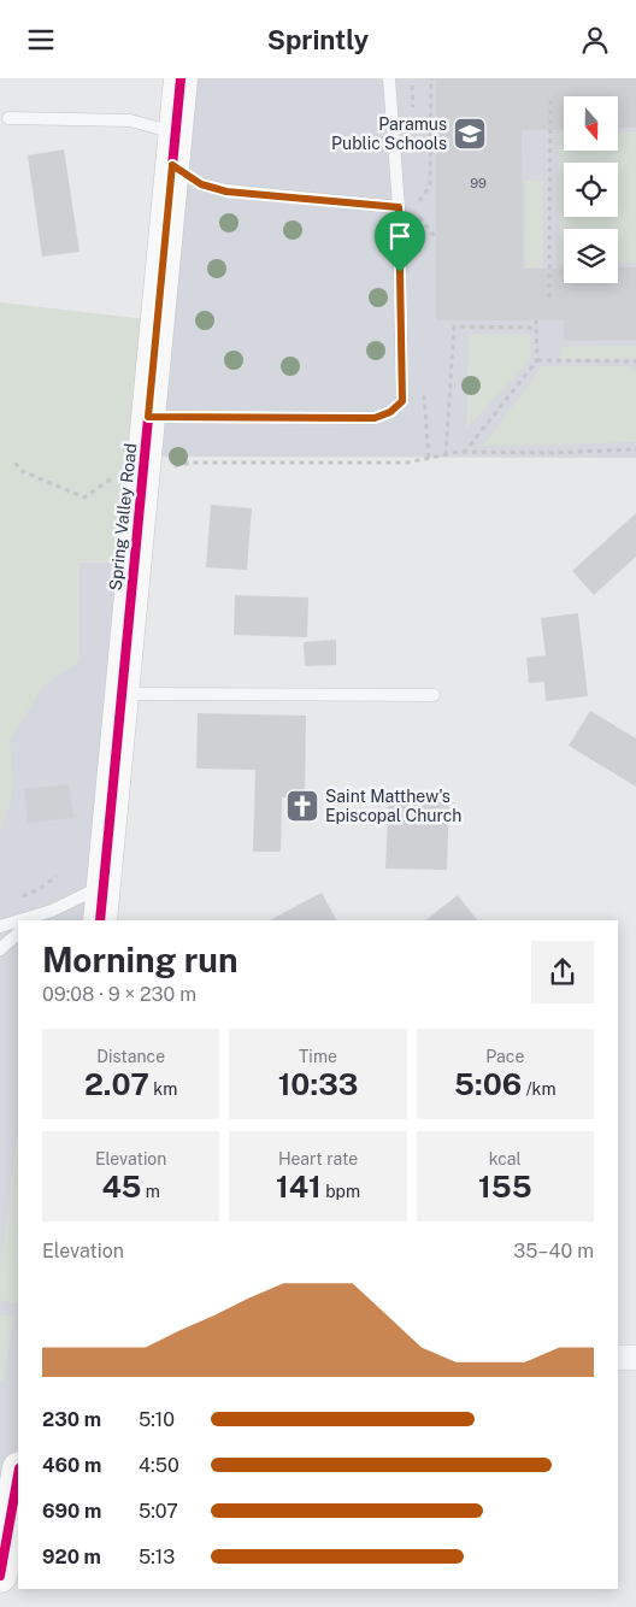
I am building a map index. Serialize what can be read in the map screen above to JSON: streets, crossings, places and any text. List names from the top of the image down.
{
  "streets": {
    "street": ["Spring Valley Road"]
  },
  "places": {
    "school or university": ["Paramus Public Schools"],
    "church": ["Saint Matthew's Episcopal Church"]
  },
  "house_numbers": ["99"],
  "north": "bottom",
  "page": {
    "header": "Sprintly",
    "heading": ["Morning run", "09:08 · 9 × 230 m"],
    "stats": [
      ["Distance", "2.07 km"],
      ["Time", "10:33"],
      ["Pace", "5:06 /km"],
      ["Elevation", "45 m"],
      ["Heart rate", "141 bpm"],
      ["kcal", "155"]
    ],
    "chart": ["Elevation", "35–40 m"],
    "list": [
      {
        "name": "230 m",
        "note": "5:10"
      },
      {
        "name": "460 m",
        "note": "4:50"
      },
      {
        "name": "690 m",
        "note": "5:07"
      },
      {
        "name": "920 m",
        "note": "5:13"
      }
    ]
  }
}
